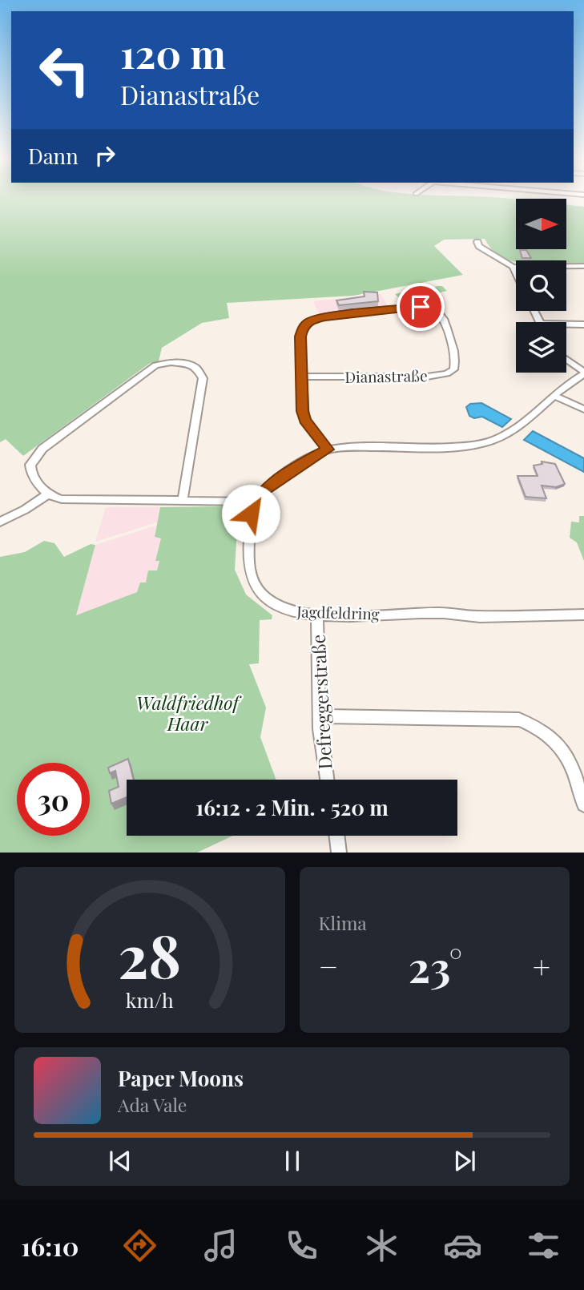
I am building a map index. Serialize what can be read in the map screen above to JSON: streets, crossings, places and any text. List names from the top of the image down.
{
  "streets": {
    "street": ["Dianastraße", "Jagdfeldring", "Defreggerstraße"]
  },
  "crossings": [
    ["Jagdfeldring", "Defreggerstraße"]
  ],
  "parks": ["Waldfriedhof Haar"],
  "north": "right",
  "page": {
    "turn": ["120 m", "Dianastraße"],
    "then": "Dann",
    "limit": "30",
    "trip": "16:12 · 2 Min. · 520 m",
    "tile": "Klima",
    "heat": ["−", "23°", "+"],
    "song": ["Paper Moons", "Ada Vale"],
    "tabs": "16:10",
    "gauge": ["28", "km/h"]
  }
}
